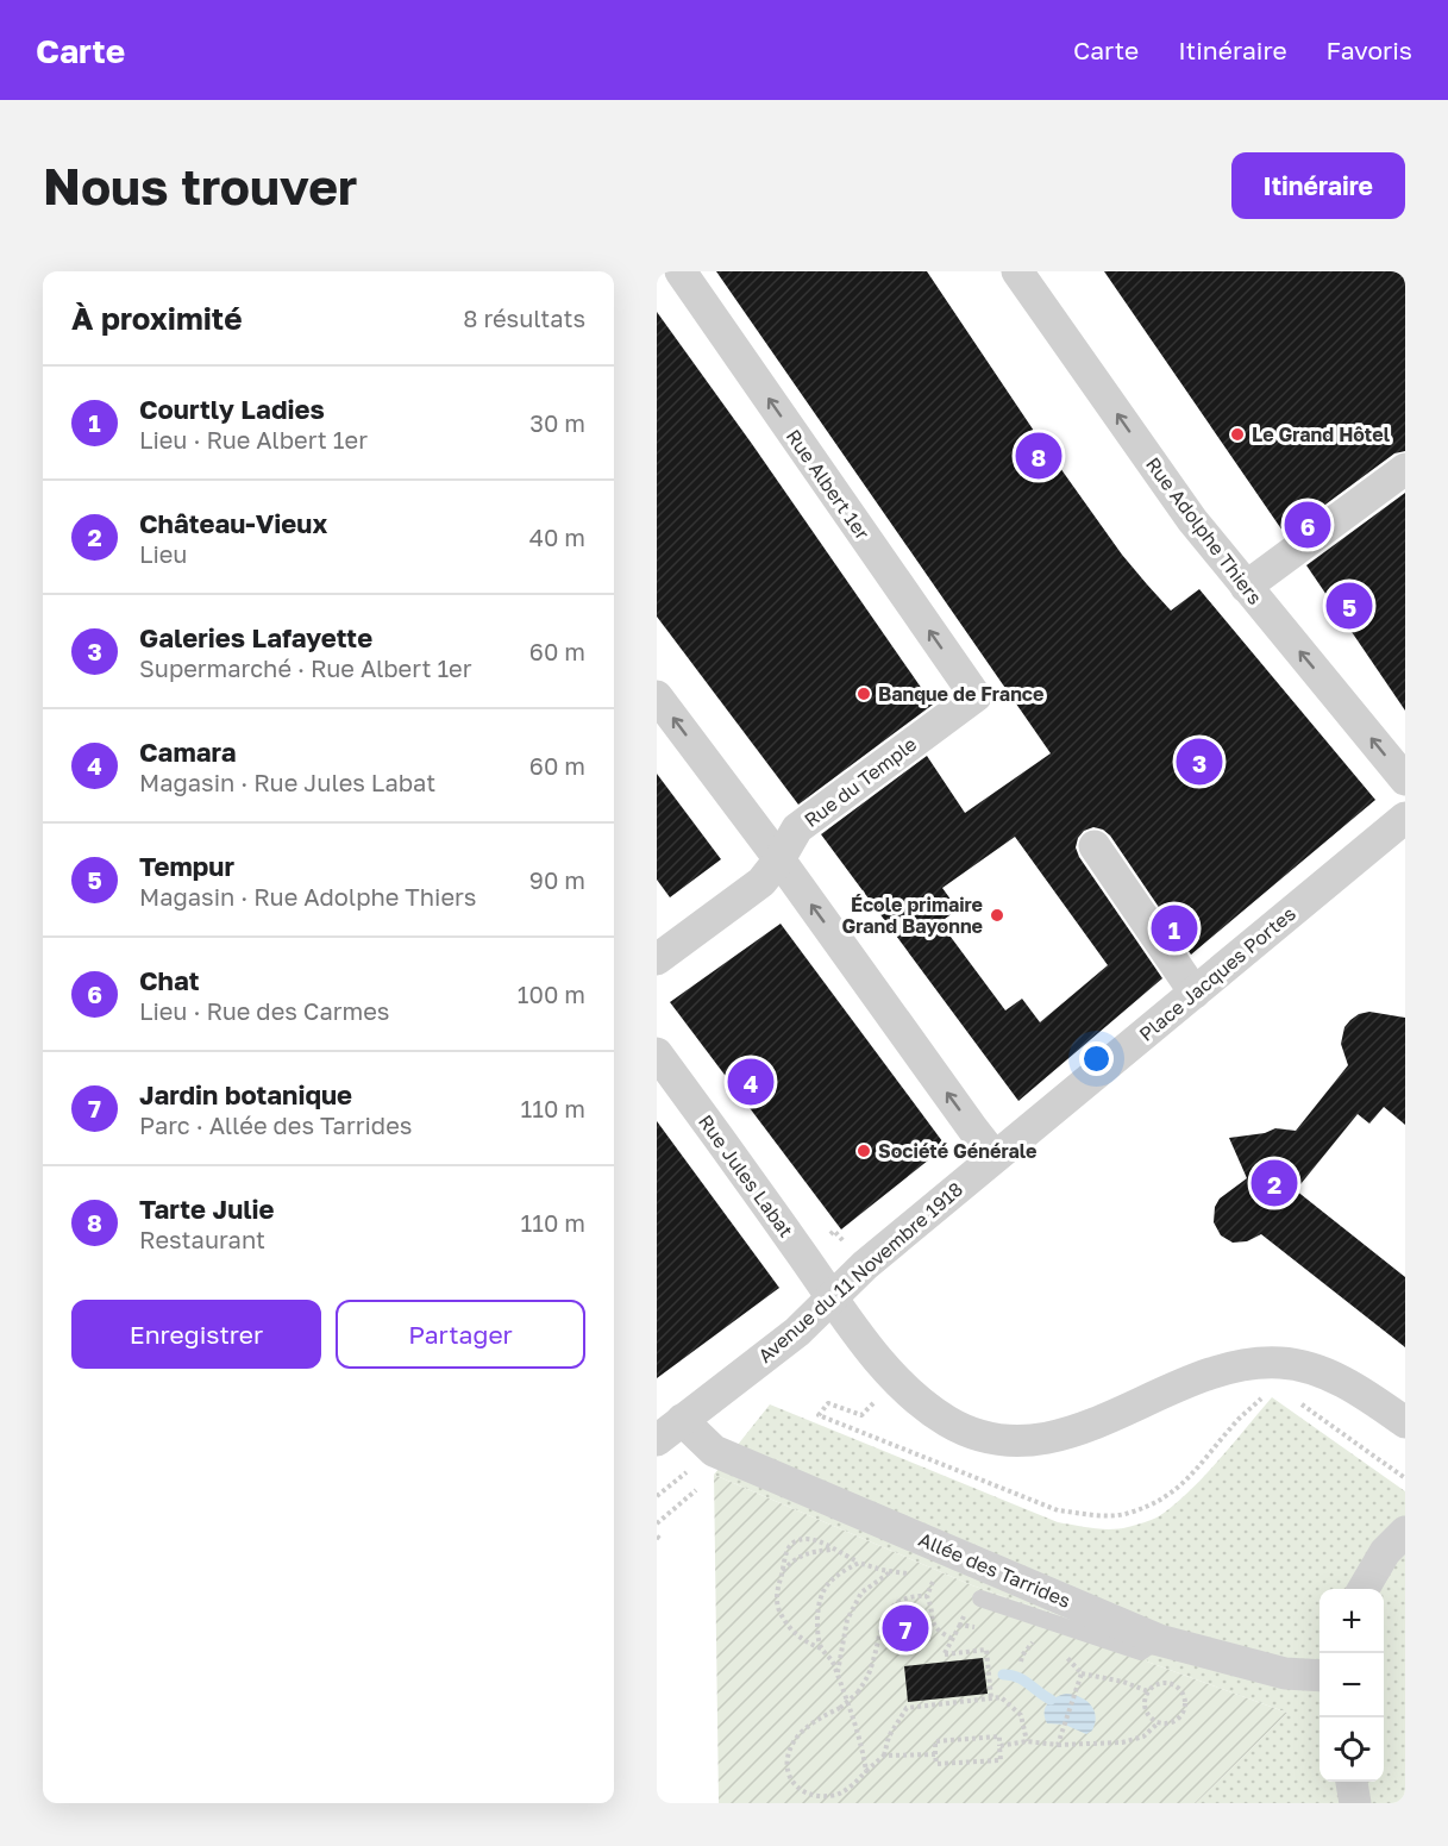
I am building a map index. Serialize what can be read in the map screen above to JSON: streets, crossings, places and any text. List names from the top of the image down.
{
  "streets": {
    "street": [
      "Rue Albert 1er",
      "Rue Adolphe Thiers",
      "Rue du Temple",
      "Place Jacques Portes",
      "Rue Jules Labat",
      "Avenue du 11 Novembre 1918",
      "Allée des Tarrides"
    ]
  },
  "crossings": [
    ["Rue Albert 1er", "Rue du Temple"],
    ["Place Jacques Portes", "Avenue du 11 Novembre 1918"],
    ["Rue Jules Labat", "Avenue du 11 Novembre 1918"],
    ["Avenue du 11 Novembre 1918", "Allée des Tarrides"]
  ],
  "one_way": ["Rue Adolphe Thiers"],
  "places": [
    "Le Grand Hôtel",
    "Banque de France",
    "École primaire Grand Bayonne",
    "Société Générale"
  ],
  "page": {
    "header": "Carte",
    "nav": ["Carte", "Itinéraire", "Favoris"],
    "buttons": [
      "Itinéraire",
      ["Enregistrer", "Partager"]
    ],
    "title": "Nous trouver",
    "heading": ["À proximité", "8 résultats"],
    "list": [
      {
        "mark": "1",
        "name": "Courtly Ladies",
        "note": "Lieu · Rue Albert 1er",
        "value": "30 m"
      },
      {
        "mark": "2",
        "name": "Château-Vieux",
        "note": "Lieu",
        "value": "40 m"
      },
      {
        "mark": "3",
        "name": "Galeries Lafayette",
        "note": "Supermarché · Rue Albert 1er",
        "value": "60 m"
      },
      {
        "mark": "4",
        "name": "Camara",
        "note": "Magasin · Rue Jules Labat",
        "value": "60 m"
      },
      {
        "mark": "5",
        "name": "Tempur",
        "note": "Magasin · Rue Adolphe Thiers",
        "value": "90 m"
      },
      {
        "mark": "6",
        "name": "Chat",
        "note": "Lieu · Rue des Carmes",
        "value": "100 m"
      },
      {
        "mark": "7",
        "name": "Jardin botanique",
        "note": "Parc · Allée des Tarrides",
        "value": "110 m"
      },
      {
        "mark": "8",
        "name": "Tarte Julie",
        "note": "Restaurant",
        "value": "110 m"
      }
    ],
    "pins": [
      "8",
      "6",
      "5",
      "3",
      "1",
      "4",
      "2",
      "7"
    ],
    "map_buttons": ["+", "−"]
  }
}
